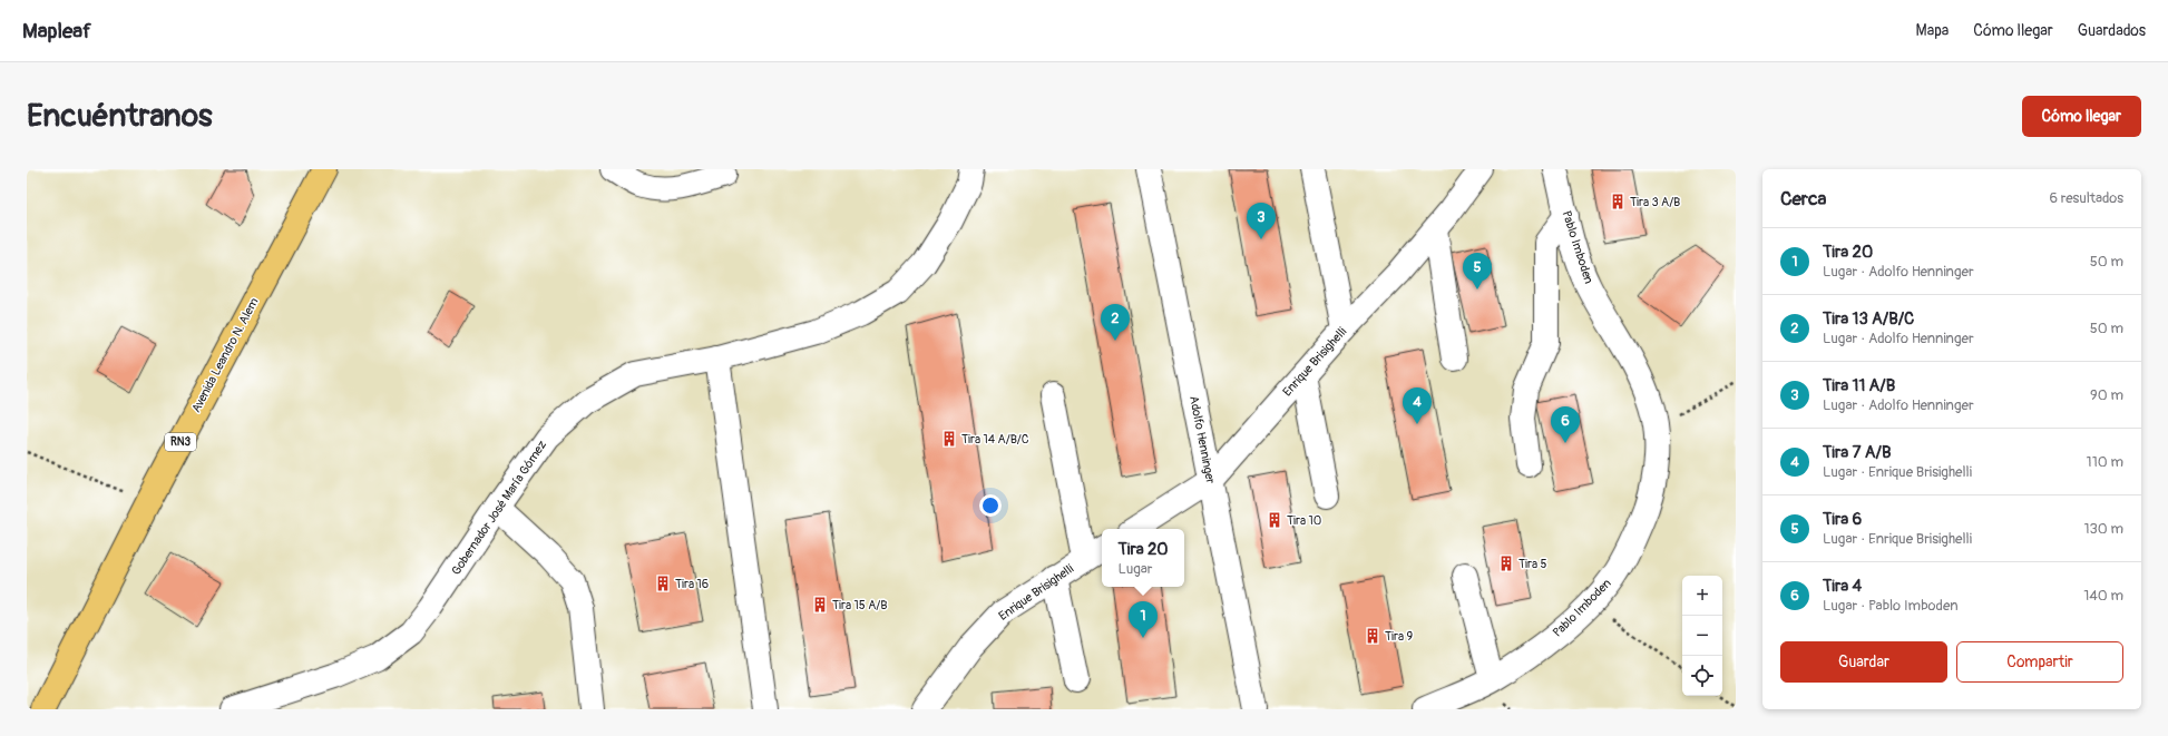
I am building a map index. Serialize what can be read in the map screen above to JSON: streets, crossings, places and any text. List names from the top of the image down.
{
  "streets": {
    "highway": ["Avenida Leandro N. Alem", "RN3"],
    "street": [
      "Pablo Imboden",
      "Enrique Brisighelli",
      "Adolfo Henninger",
      "Gobernador José María Gómez"
    ]
  },
  "crossings": [
    ["Enrique Brisighelli", "Adolfo Henninger"]
  ],
  "places": {
    "building": [
      "Tira 3 A/B",
      "Tira 14 A/B/C",
      "Tira 10",
      "Tira 5",
      "Tira 16",
      "Tira 15 A/B",
      "Tira 9"
    ]
  },
  "page": {
    "header": "Mapleaf",
    "nav": ["Mapa", "Cómo llegar", "Guardados"],
    "buttons": [
      "Cómo llegar",
      ["Guardar", "Compartir"]
    ],
    "title": "Encuéntranos",
    "heading": ["Cerca", "6 resultados"],
    "pins": [
      "3",
      "5",
      "2",
      "4",
      "6",
      "1"
    ],
    "list": [
      {
        "mark": "1",
        "name": "Tira 20",
        "note": "Lugar · Adolfo Henninger",
        "value": "50 m"
      },
      {
        "mark": "2",
        "name": "Tira 13 A/B/C",
        "note": "Lugar · Adolfo Henninger",
        "value": "50 m"
      },
      {
        "mark": "3",
        "name": "Tira 11 A/B",
        "note": "Lugar · Adolfo Henninger",
        "value": "90 m"
      },
      {
        "mark": "4",
        "name": "Tira 7 A/B",
        "note": "Lugar · Enrique Brisighelli",
        "value": "110 m"
      },
      {
        "mark": "5",
        "name": "Tira 6",
        "note": "Lugar · Enrique Brisighelli",
        "value": "130 m"
      },
      {
        "mark": "6",
        "name": "Tira 4",
        "note": "Lugar · Pablo Imboden",
        "value": "140 m"
      }
    ],
    "popup": ["Tira 20", "Lugar"],
    "map_buttons": ["+", "−"]
  }
}
